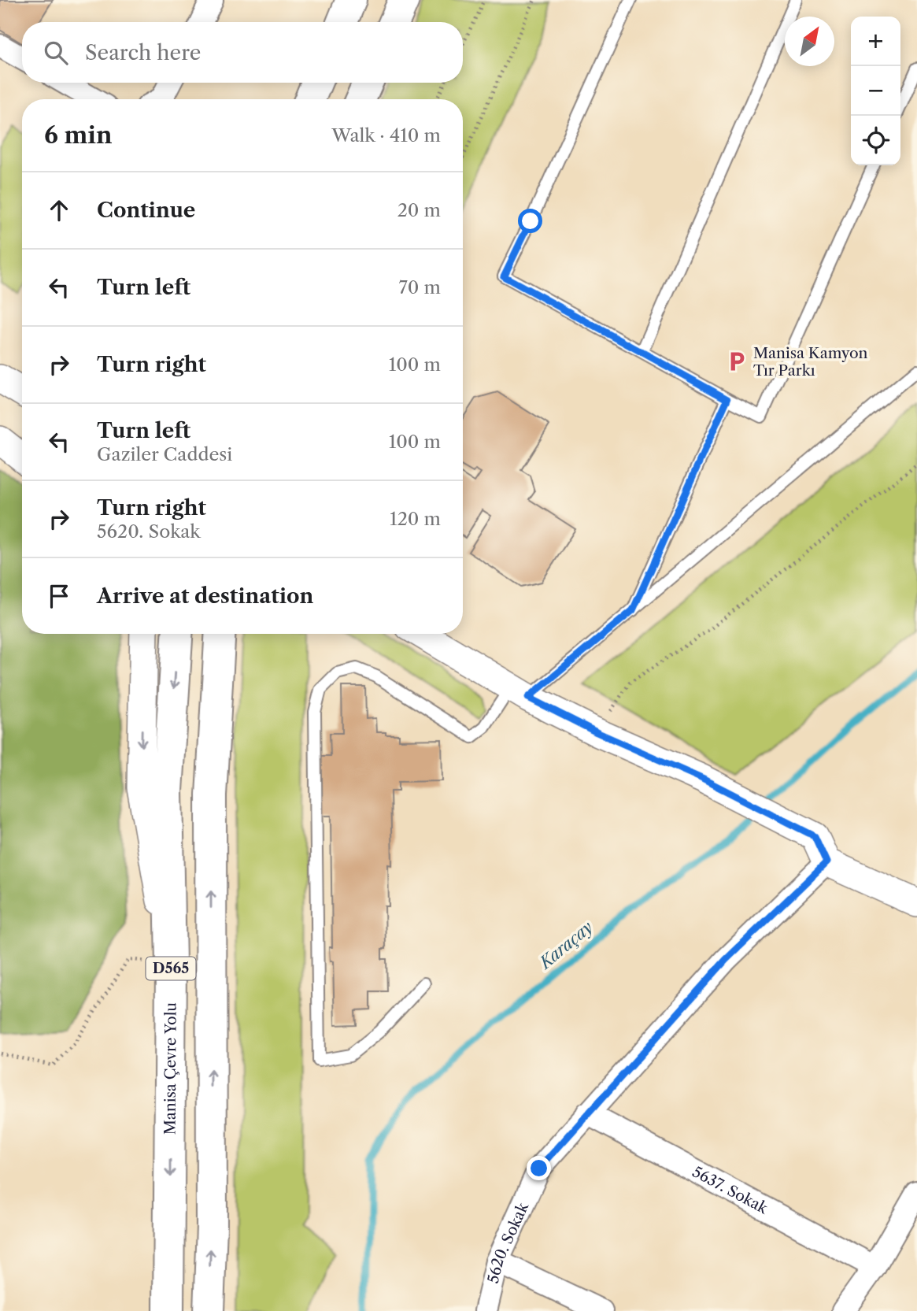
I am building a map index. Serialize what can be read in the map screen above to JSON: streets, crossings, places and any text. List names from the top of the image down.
{
  "streets": {
    "highway": ["D565", "Manisa Çevre Yolu"],
    "street": ["5637. Sokak", "5620. Sokak"]
  },
  "crossings": [
    ["5637. Sokak", "5620. Sokak"]
  ],
  "water": ["Karaçay"],
  "places": {
    "parking": ["Manisa Kamyon Tır Parkı"]
  },
  "north": "top right",
  "page": {
    "map_buttons": ["+", "−"],
    "search": "Search here",
    "heading": ["6 min", "Walk · 410 m"],
    "list": [
      ["Continue", "20 m"],
      ["Turn left", "70 m"],
      ["Turn right", "100 m"],
      ["Turn left", "Gaziler Caddesi", "100 m"],
      ["Turn right", "5620. Sokak", "120 m"],
      "Arrive at destination"
    ]
  }
}
